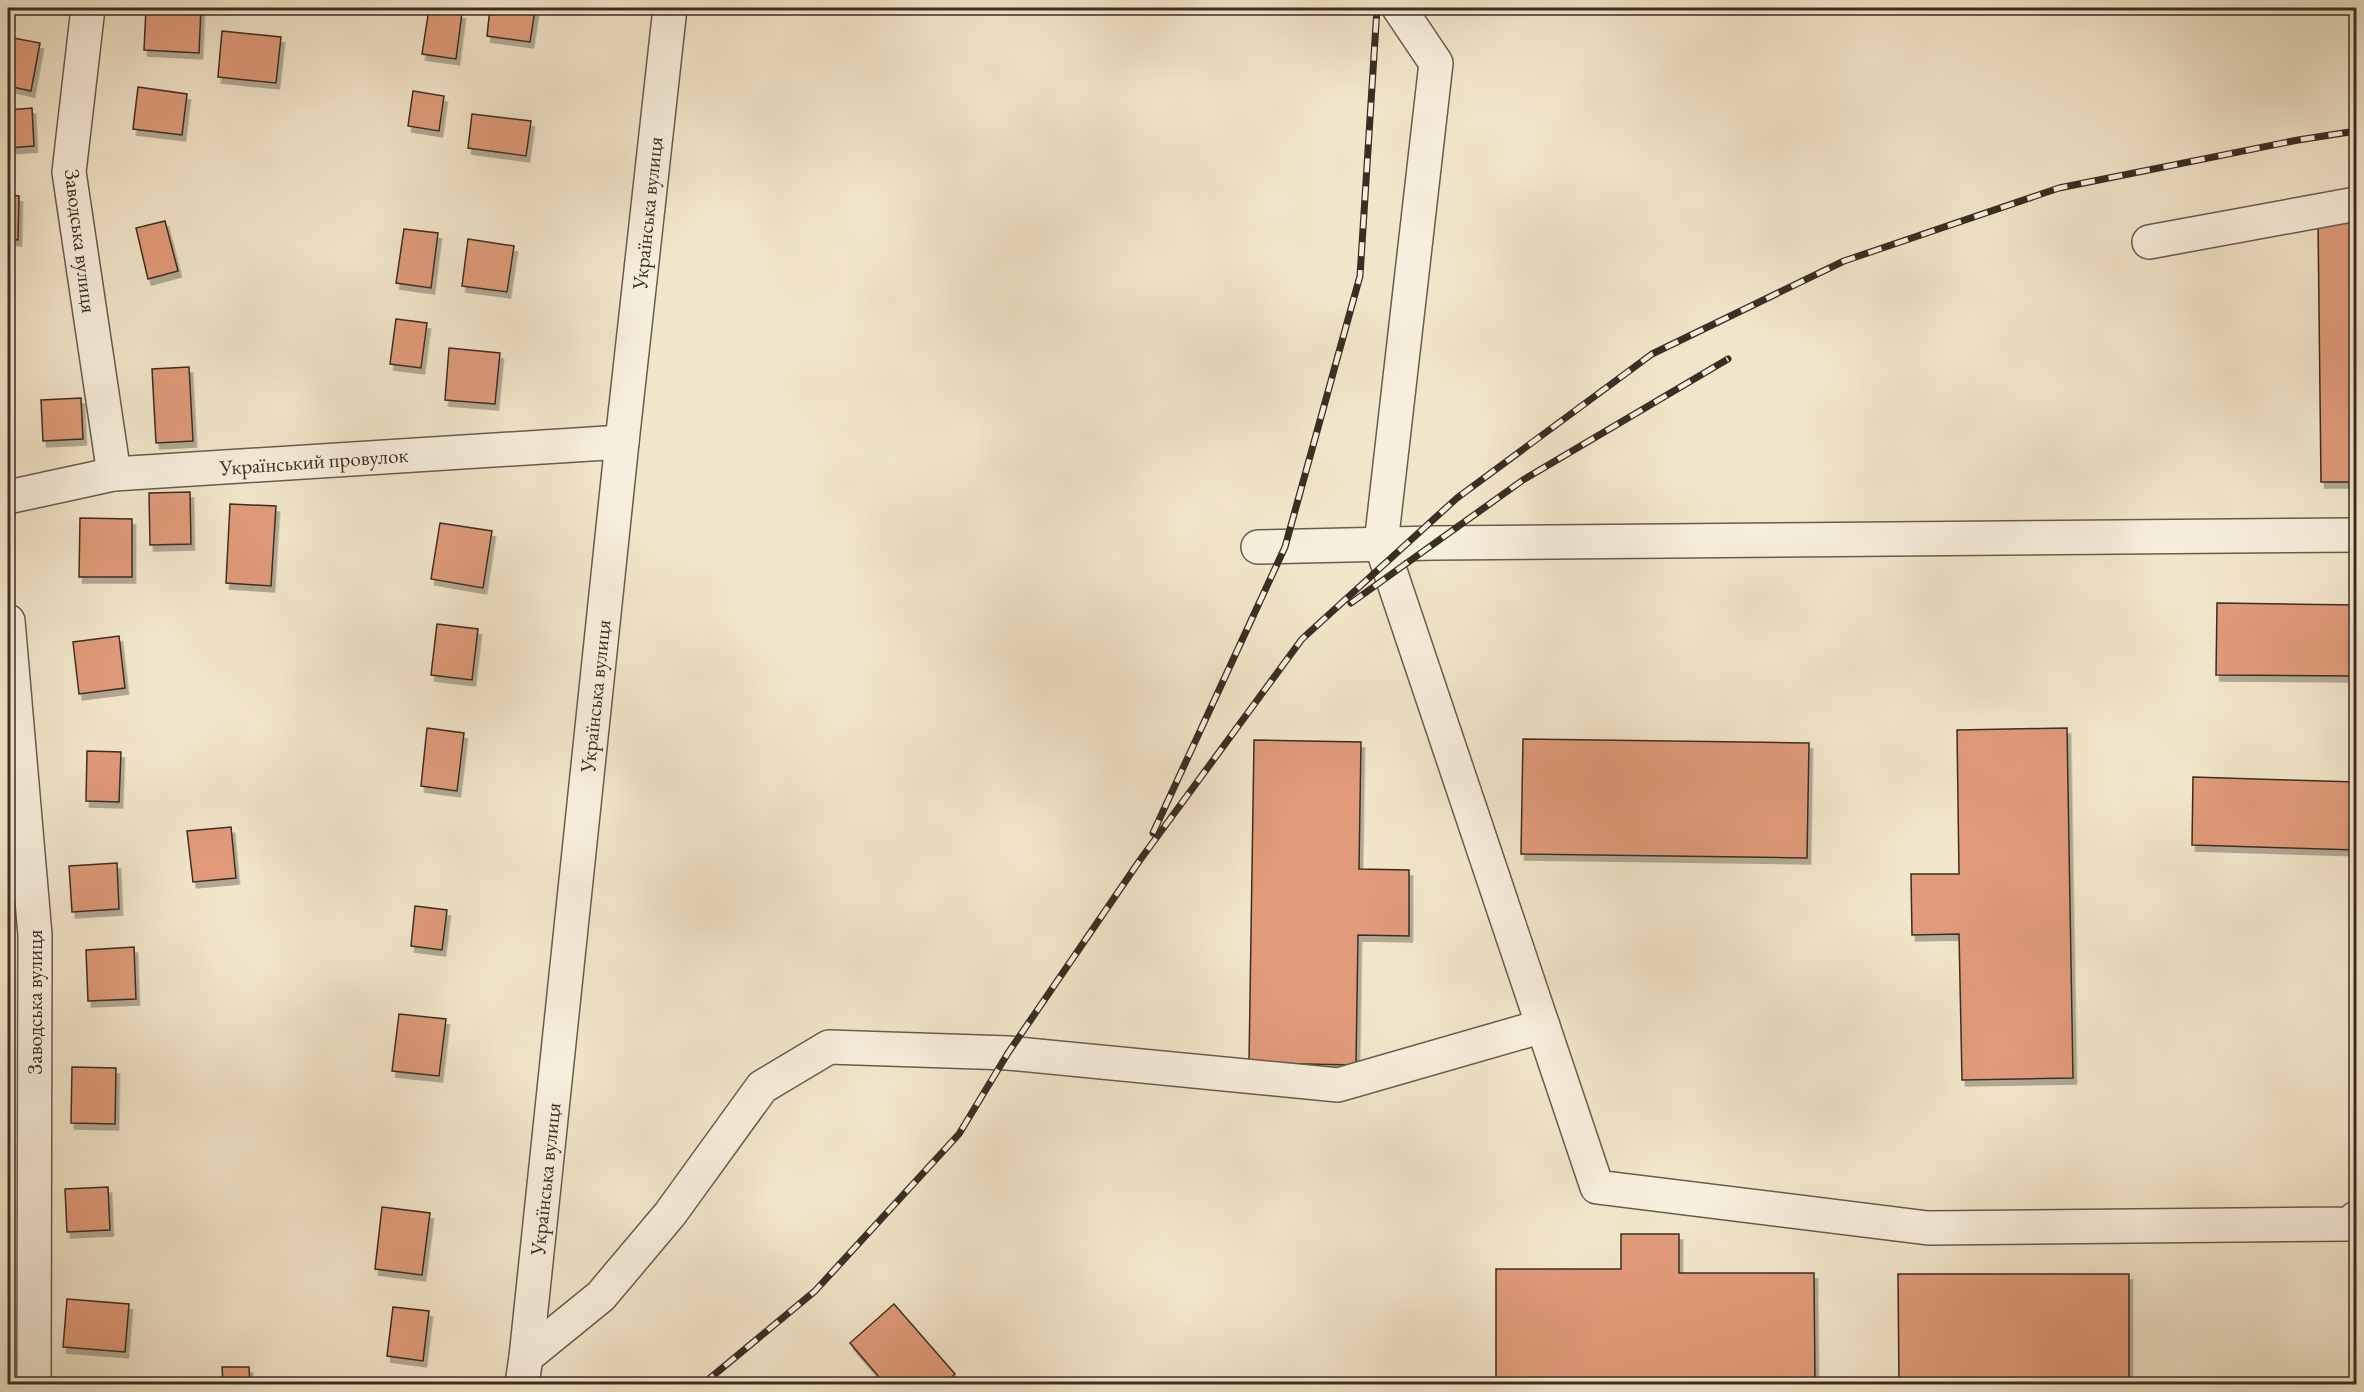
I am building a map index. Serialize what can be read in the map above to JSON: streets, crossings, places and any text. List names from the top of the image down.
{
  "streets": {
    "street": ["Українська вулиця", "Заводська вулиця", "Український провулок"]
  },
  "crossings": [
    ["Українська вулиця", "Український провулок"],
    ["Заводська вулиця", "Український провулок"]
  ]
}
